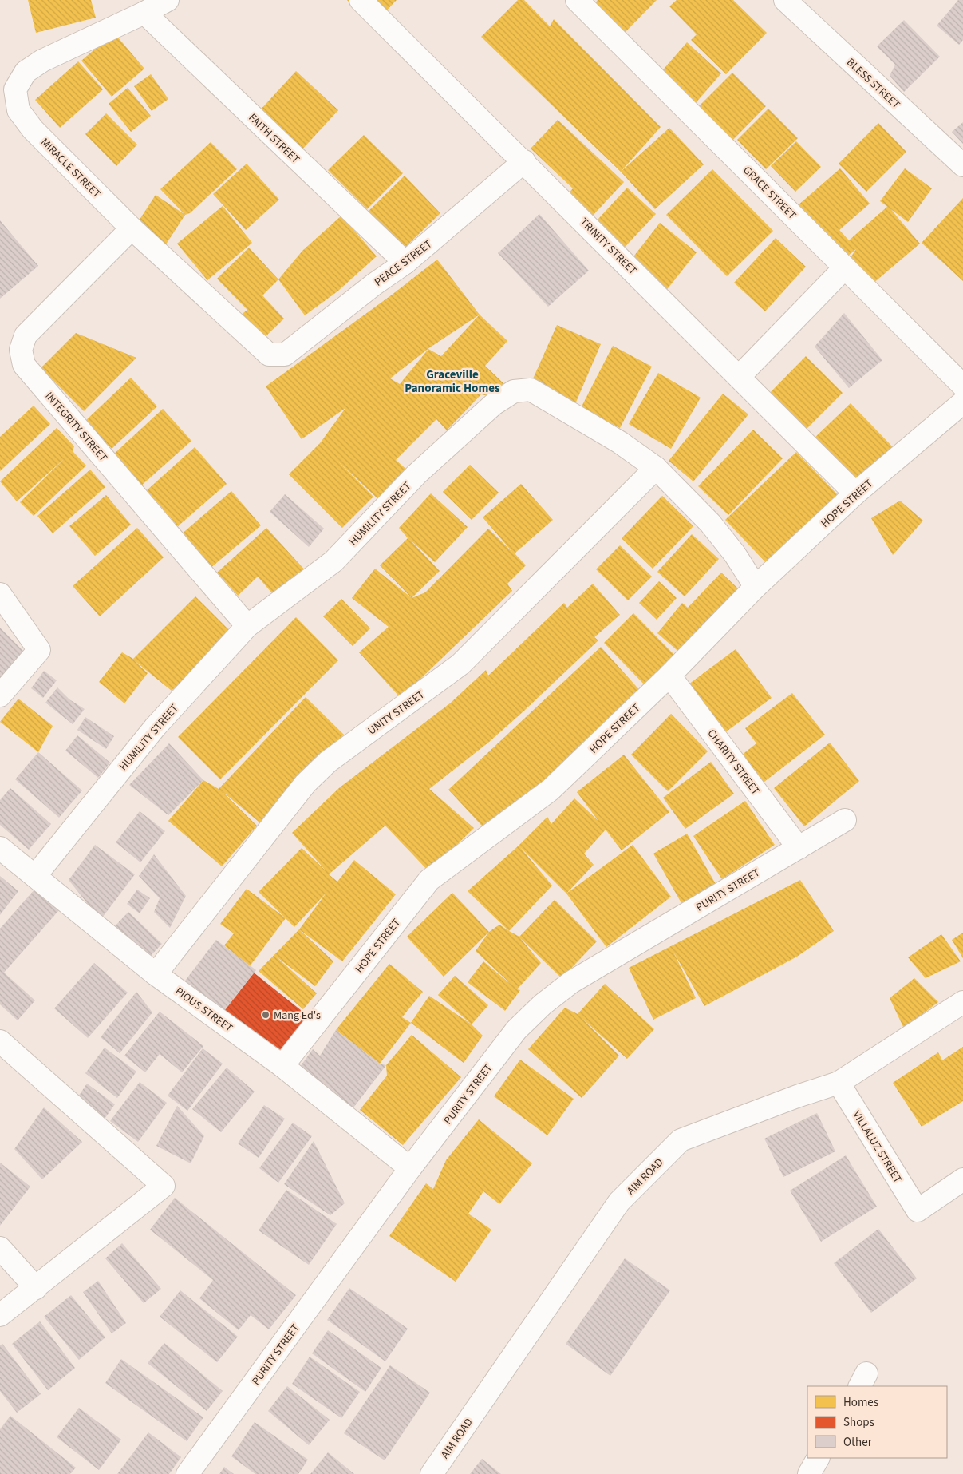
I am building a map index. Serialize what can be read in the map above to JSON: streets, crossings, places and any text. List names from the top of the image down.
{
  "streets": {
    "street": [
      "BLESS STREET",
      "FAITH STREET",
      "MIRACLE STREET",
      "GRACE STREET",
      "TRINITY STREET",
      "PEACE STREET",
      "INTEGRITY STREET",
      "HOPE STREET",
      "HUMILITY STREET",
      "UNITY STREET",
      "CHARITY STREET",
      "PURITY STREET",
      "PIOUS STREET",
      "VILLALUZ STREET",
      "AIM ROAD"
    ]
  },
  "crossings": [
    ["FAITH STREET", "MIRACLE STREET"],
    ["FAITH STREET", "PEACE STREET"],
    ["MIRACLE STREET", "PEACE STREET"],
    ["MIRACLE STREET", "INTEGRITY STREET"],
    ["TRINITY STREET", "PEACE STREET"],
    ["TRINITY STREET", "HOPE STREET"],
    ["INTEGRITY STREET", "HUMILITY STREET"],
    ["HOPE STREET", "HUMILITY STREET"],
    ["HOPE STREET", "CHARITY STREET"],
    ["HOPE STREET", "PIOUS STREET"],
    ["HUMILITY STREET", "UNITY STREET"],
    ["HUMILITY STREET", "PIOUS STREET"],
    ["UNITY STREET", "PIOUS STREET"],
    ["CHARITY STREET", "PURITY STREET"],
    ["PURITY STREET", "PIOUS STREET"],
    ["VILLALUZ STREET", "AIM ROAD"]
  ],
  "districts": ["Graceville Panoramic Homes"],
  "places": ["Mang Ed's"],
  "legend": ["Homes", "Shops", "Other"]
}
